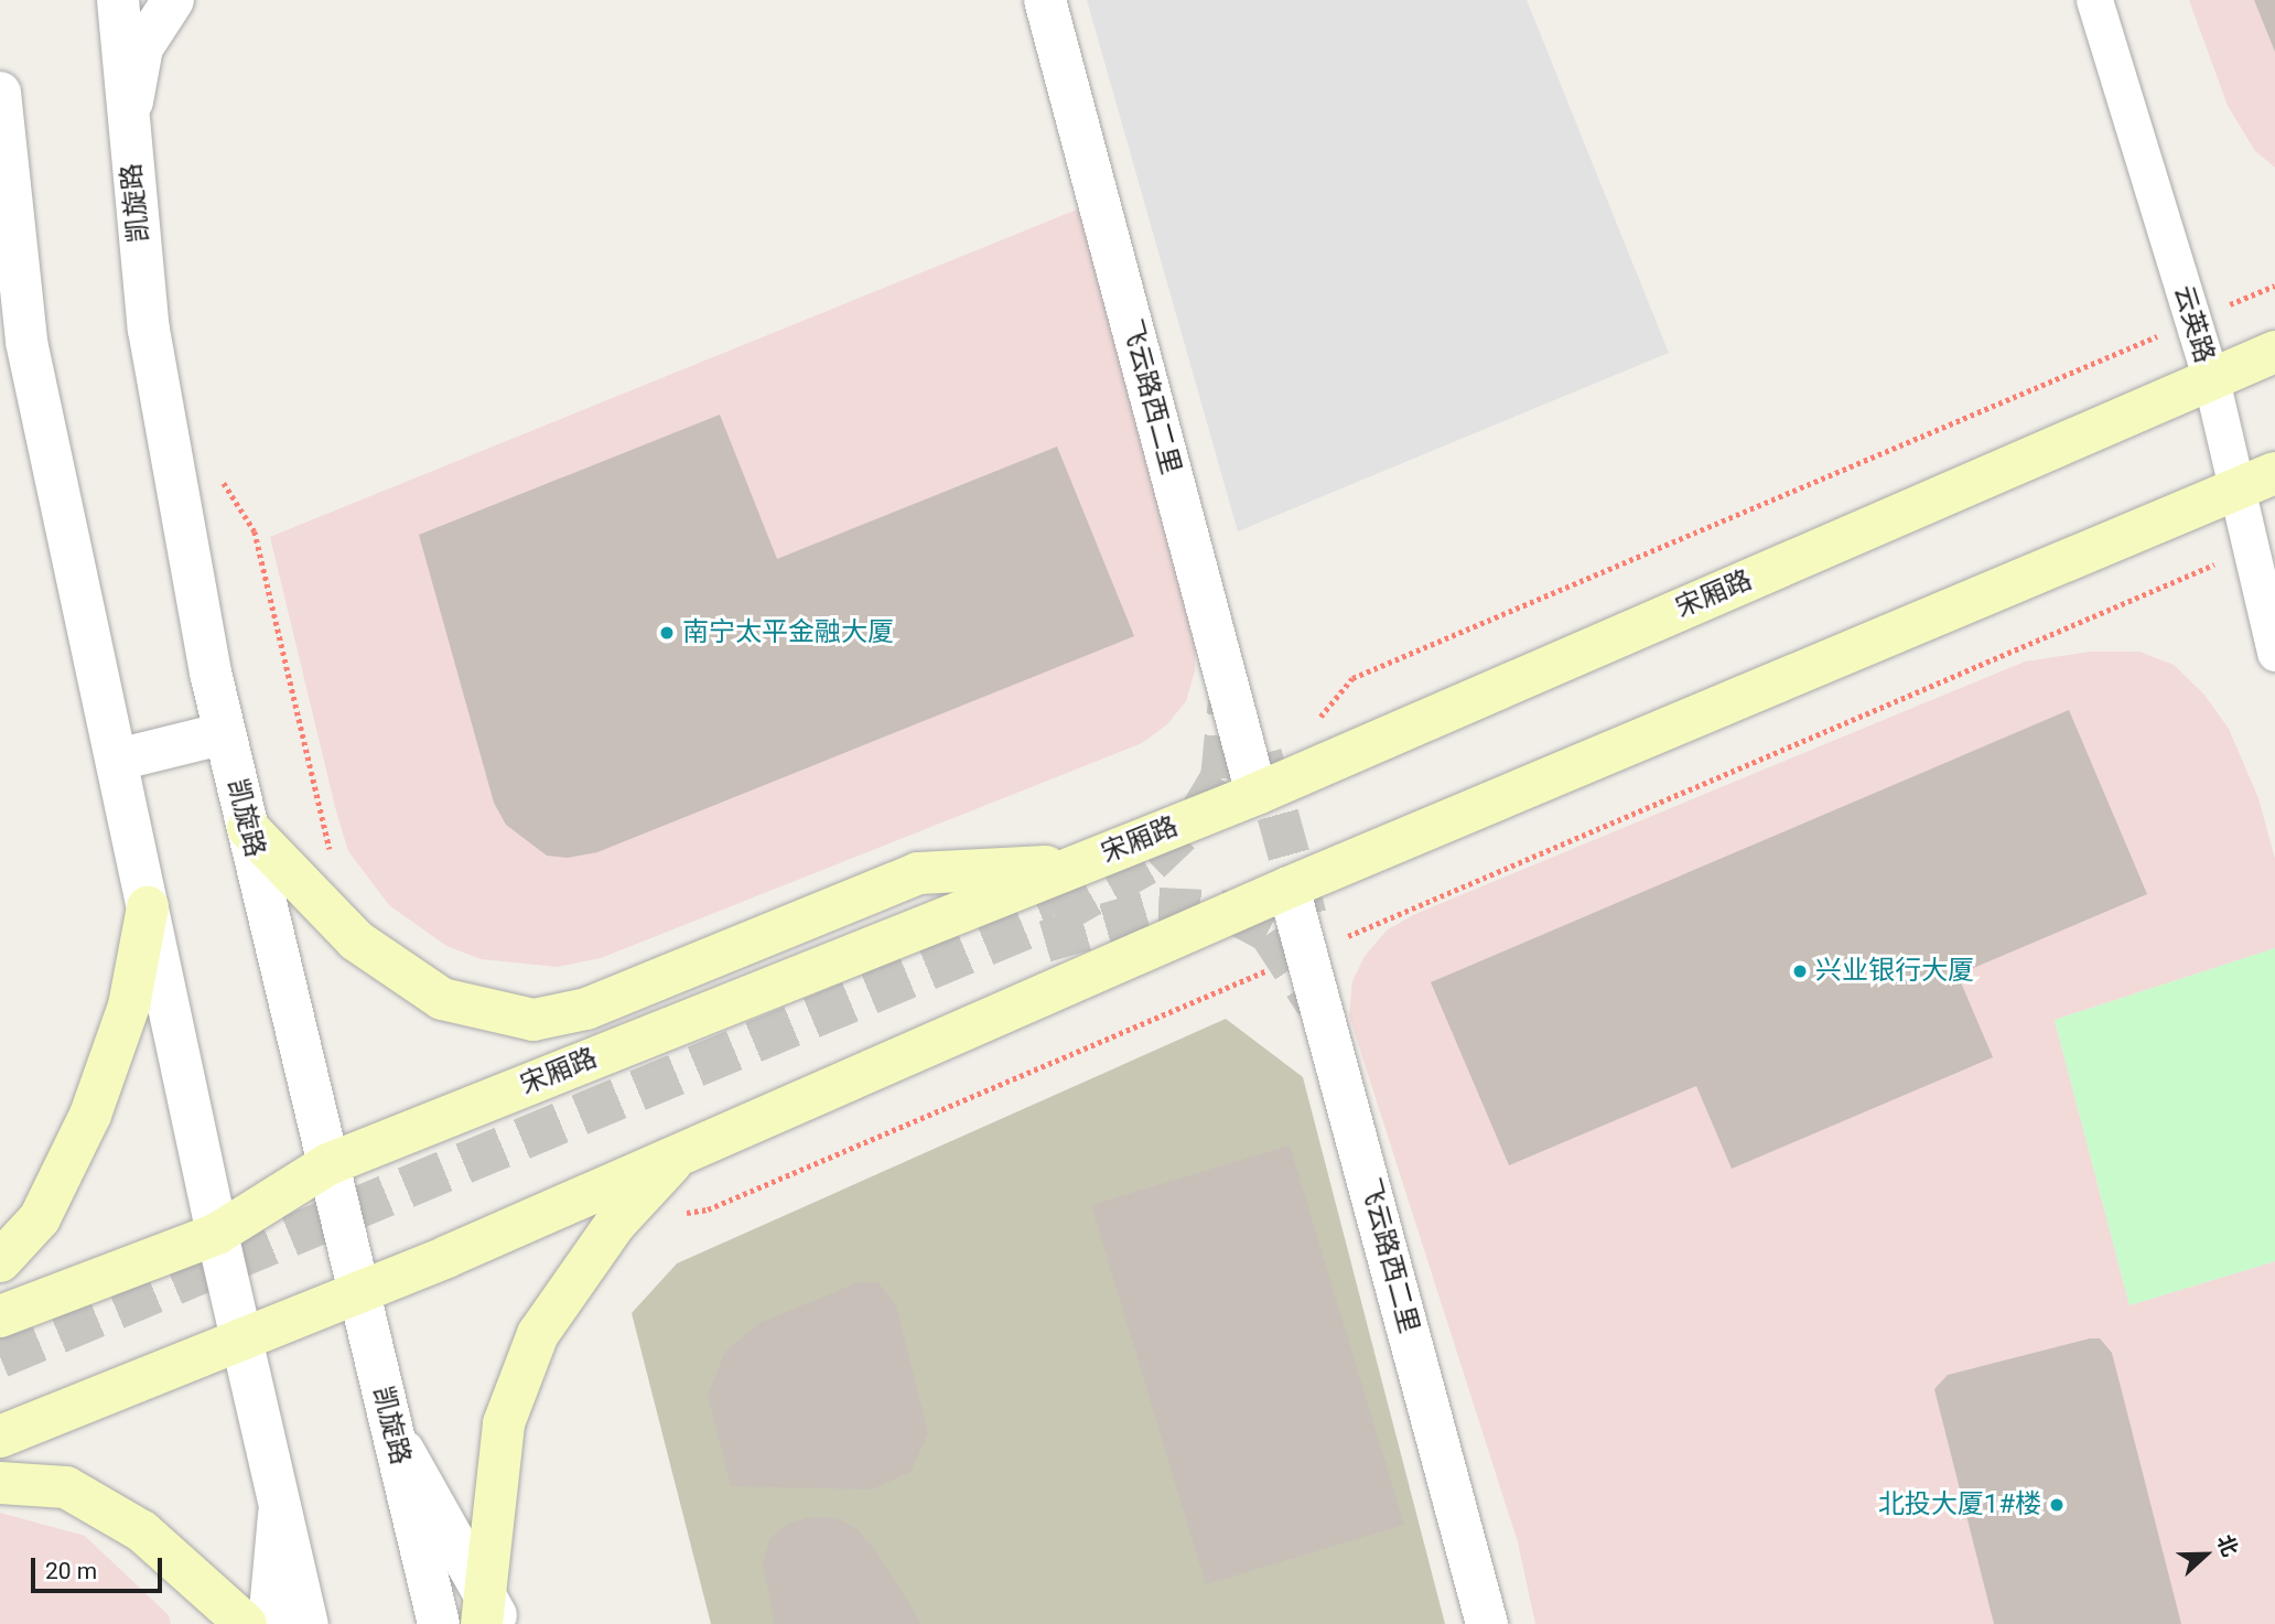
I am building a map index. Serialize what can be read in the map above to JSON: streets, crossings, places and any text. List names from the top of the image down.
{
  "streets": {
    "main road": ["宋厢路"],
    "street": ["凯旋路", "云英路", "飞云路西二里"]
  },
  "crossings": [
    ["凯旋路", "宋厢路"],
    ["云英路", "宋厢路"],
    ["飞云路西二里", "宋厢路"]
  ],
  "places": ["南宁太平金融大厦", "兴业银行大厦", "北投大厦1#楼"],
  "scale_bar": "20 m",
  "north": "right"
}
